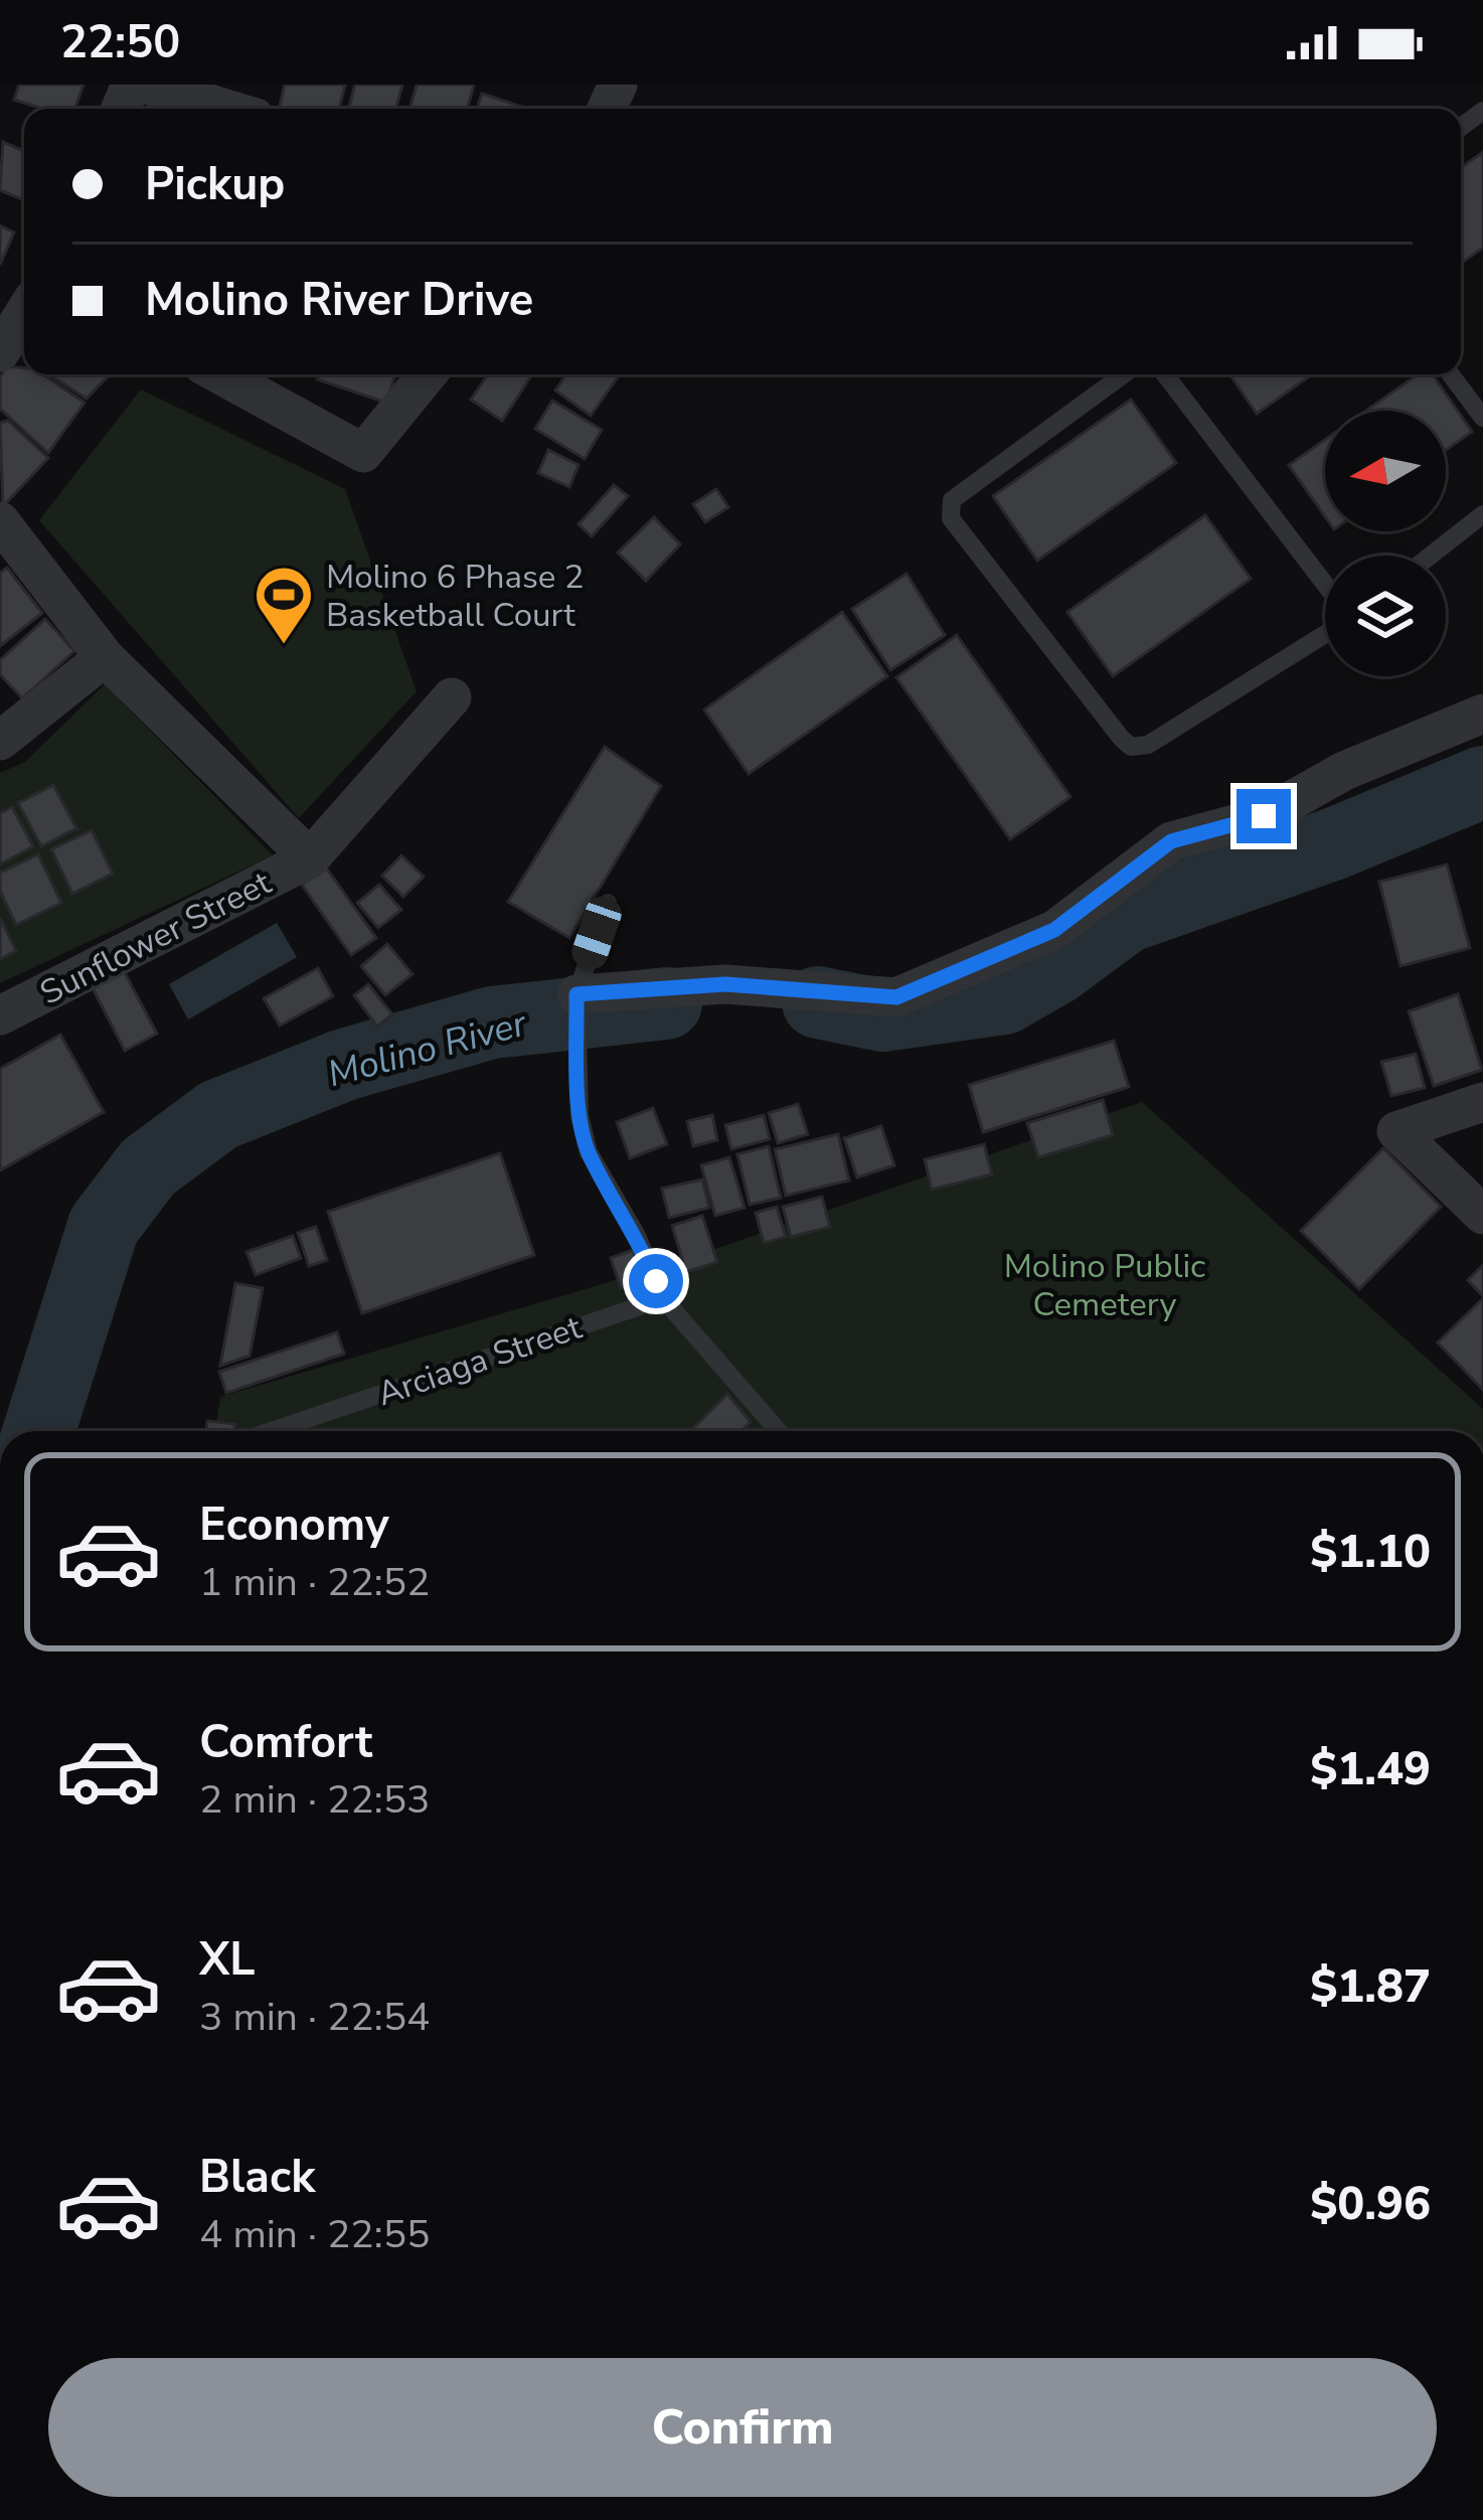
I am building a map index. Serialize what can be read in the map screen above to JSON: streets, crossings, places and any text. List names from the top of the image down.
{
  "streets": {
    "street": ["Sunflower Street"],
    "lane": ["Arciaga Street"]
  },
  "water": ["Molino River"],
  "parks": ["Molino Public Cemetery"],
  "places": {
    "sports": ["Molino 6 Phase 2 Basketball Court"]
  },
  "north": "left",
  "page": {
    "status": "22:50",
    "banner": ["Pickup", "Molino River Drive"],
    "list": [
      {
        "name": "Economy",
        "note": "1 min · 22:52",
        "value": "$1.10"
      },
      {
        "name": "Comfort",
        "note": "2 min · 22:53",
        "value": "$1.49"
      },
      {
        "name": "XL",
        "note": "3 min · 22:54",
        "value": "$1.87"
      },
      {
        "name": "Black",
        "note": "4 min · 22:55",
        "value": "$0.96"
      }
    ],
    "buttons": "Confirm"
  }
}
